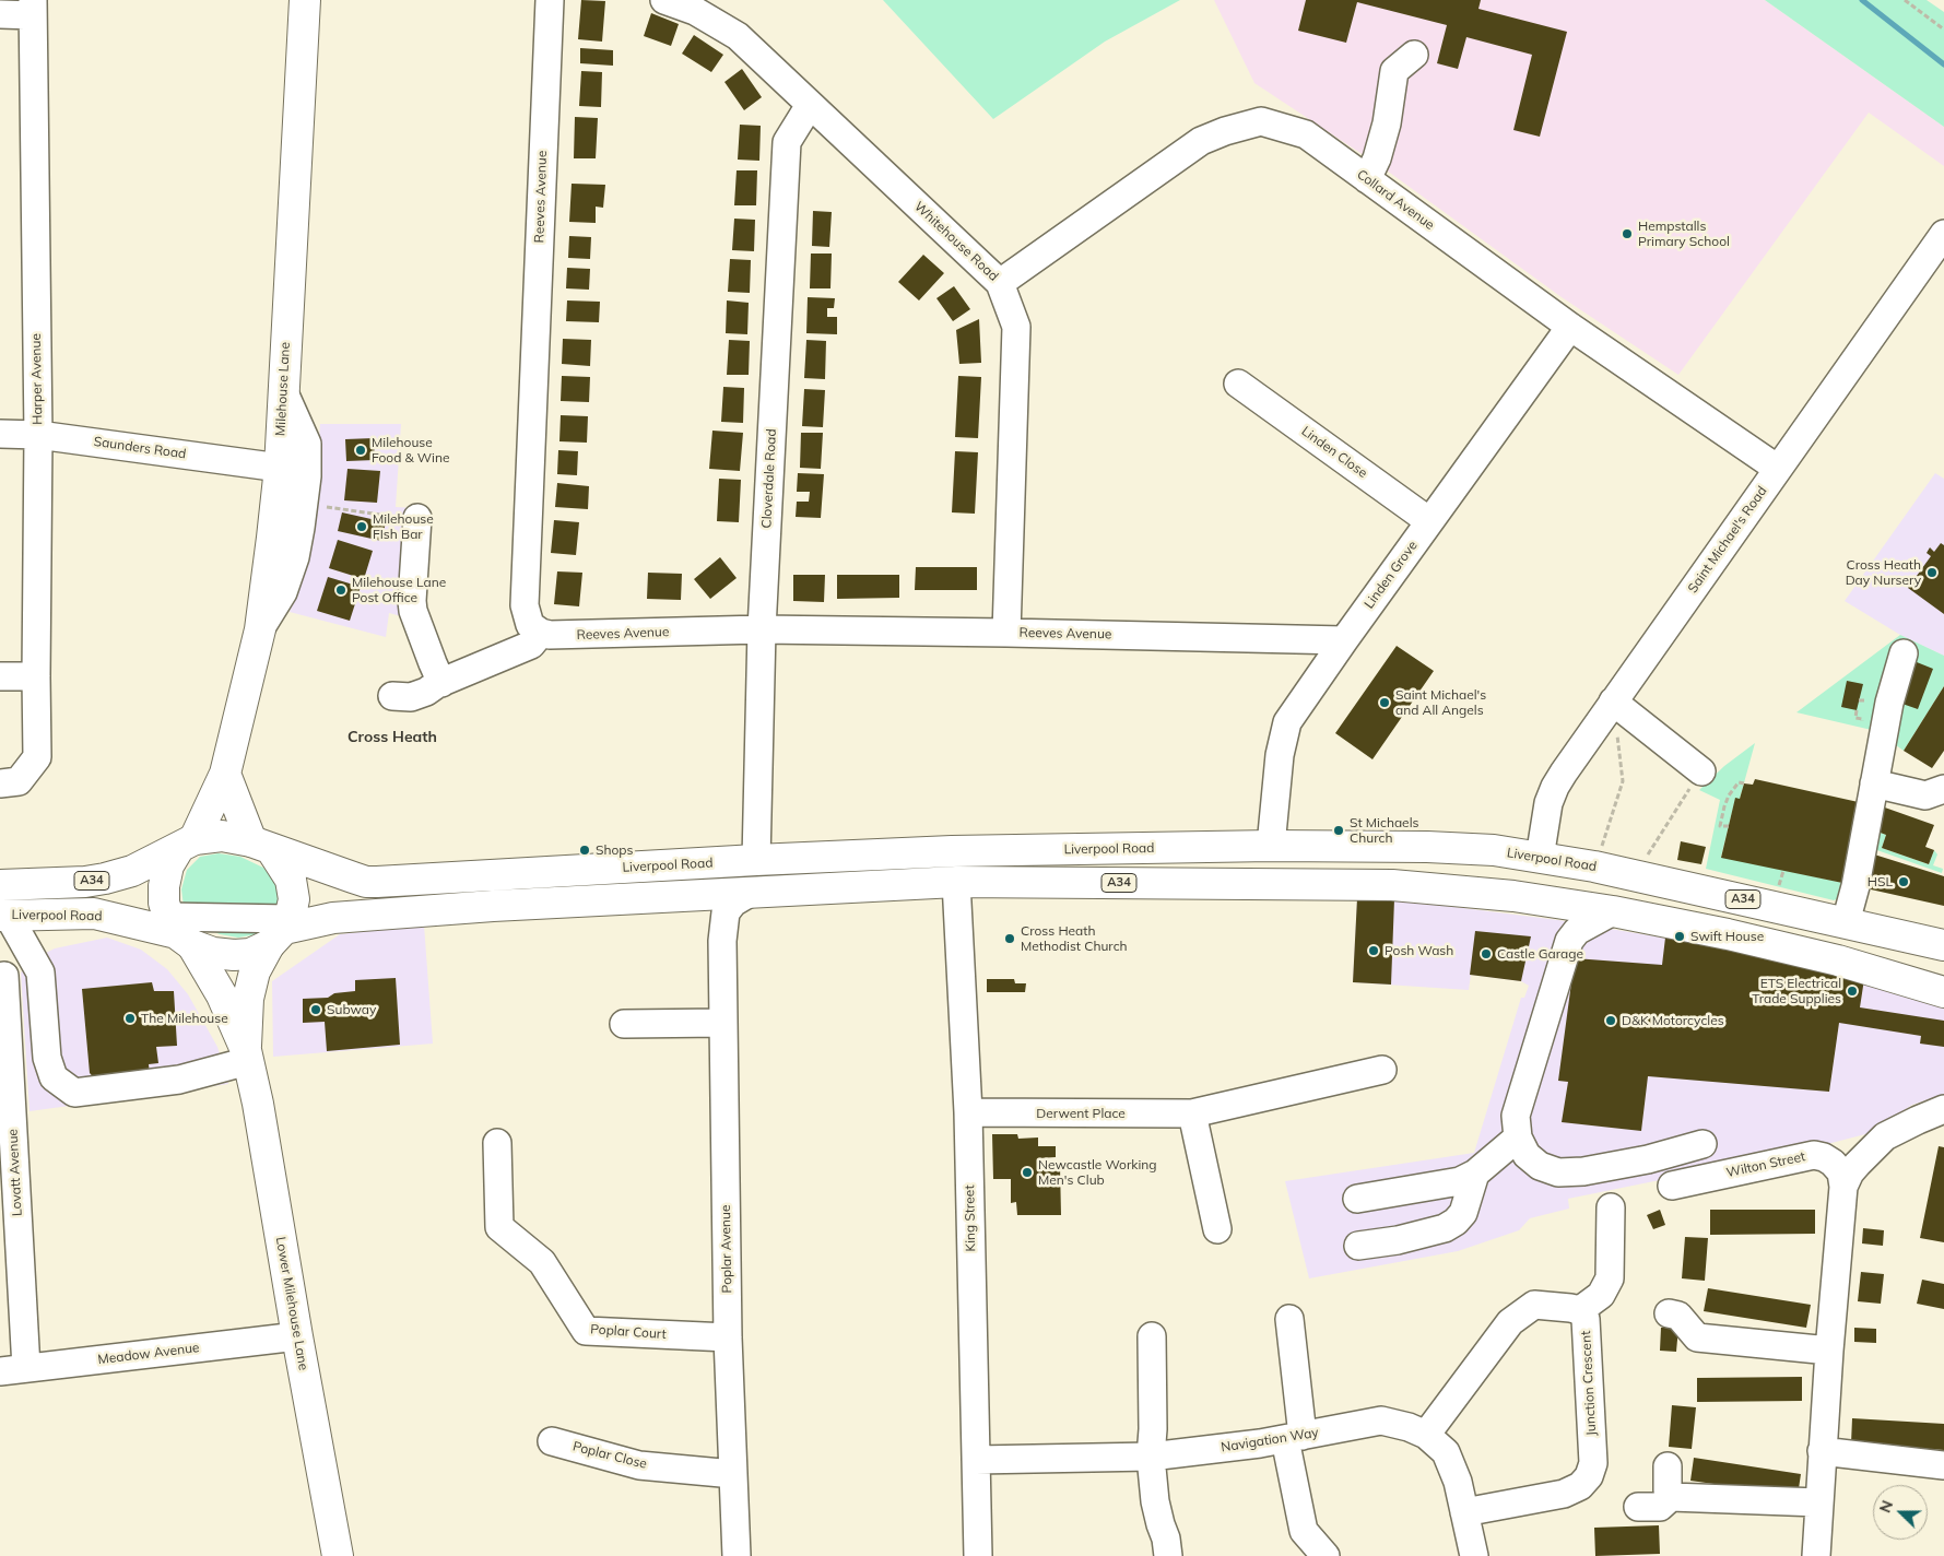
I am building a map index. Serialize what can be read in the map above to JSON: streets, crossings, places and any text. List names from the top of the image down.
{
  "streets": {
    "main road": [
      "Milehouse Lane",
      "Liverpool Road",
      "A34",
      "Lower Milehouse Lane"
    ],
    "street": [
      "Reeves Avenue",
      "Collard Avenue",
      "Whitehouse Road",
      "Harper Avenue",
      "Saunders Road",
      "Linden Close",
      "Cloverdale Road",
      "Saint Michael's Road",
      "Linden Grove",
      "Derwent Place",
      "Wilton Street",
      "Lovatt Avenue",
      "King Street",
      "Poplar Avenue",
      "Poplar Court",
      "Meadow Avenue",
      "Junction Crescent",
      "Navigation Way",
      "Poplar Close"
    ]
  },
  "crossings": [
    ["Reeves Avenue", "Whitehouse Road"],
    ["Reeves Avenue", "Cloverdale Road"],
    ["Reeves Avenue", "Linden Grove"],
    ["Collard Avenue", "Whitehouse Road"],
    ["Collard Avenue", "Saint Michael's Road"],
    ["Collard Avenue", "Linden Grove"],
    ["Whitehouse Road", "Cloverdale Road"],
    ["Harper Avenue", "Saunders Road"],
    ["Milehouse Lane", "Saunders Road"],
    ["Milehouse Lane", "Liverpool Road"],
    ["Milehouse Lane", "A34"],
    ["Milehouse Lane", "Lower Milehouse Lane"],
    ["Linden Close", "Linden Grove"],
    ["Cloverdale Road", "Liverpool Road"],
    ["Saint Michael's Road", "Liverpool Road"],
    ["Saint Michael's Road", "A34"],
    ["Linden Grove", "Liverpool Road"],
    ["Liverpool Road", "A34"],
    ["Liverpool Road", "King Street"],
    ["Liverpool Road", "Poplar Avenue"],
    ["Liverpool Road", "Lower Milehouse Lane"],
    ["A34", "Lower Milehouse Lane"],
    ["Derwent Place", "King Street"],
    ["Lovatt Avenue", "Meadow Avenue"],
    ["King Street", "Navigation Way"],
    ["Poplar Avenue", "Poplar Court"],
    ["Poplar Avenue", "Poplar Close"],
    ["Lower Milehouse Lane", "Meadow Avenue"],
    ["Junction Crescent", "Navigation Way"]
  ],
  "districts": ["Cross Heath"],
  "places": [
    "Hempstalls Primary School",
    "Milehouse Food & Wine",
    "Milehouse FIsh Bar",
    "Cross Heath Day Nursery",
    "Milehouse Lane Post Office",
    "Saint Michael's and All Angels",
    "St Michaels Church",
    "Shops",
    "HSL",
    "Swift House",
    "Cross Heath Methodist Church",
    "Posh Wash",
    "Castle Garage",
    "ETS Electrical Trade Supplies",
    "Subway",
    "The Milehouse",
    "D&K Motorcycles",
    "Newcastle Working Men's Club"
  ],
  "north": "left"
}
